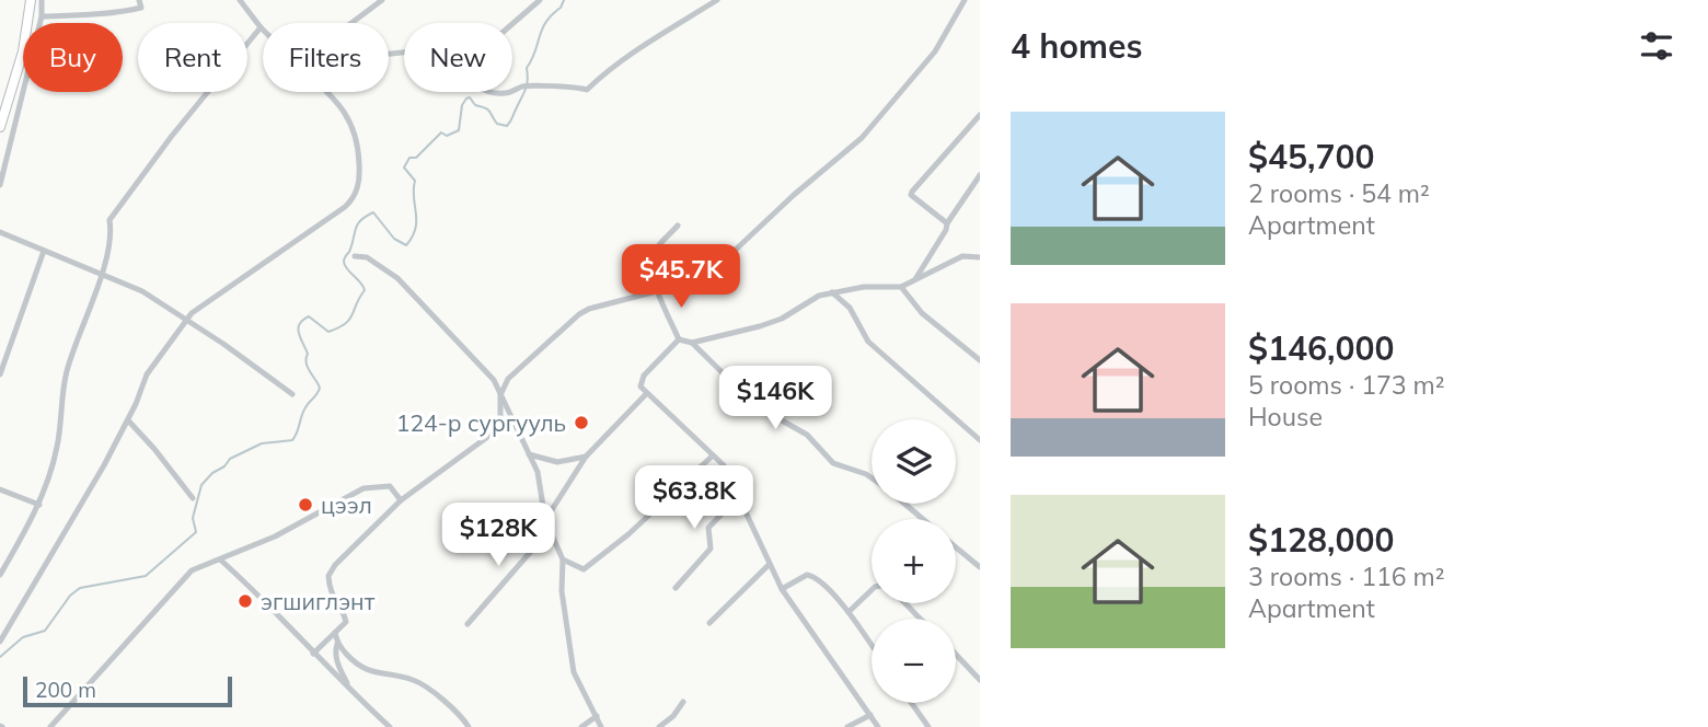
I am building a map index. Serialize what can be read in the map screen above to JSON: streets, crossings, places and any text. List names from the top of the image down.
{
  "places": ["124-р сургууль", "цээл", "эгшиглэнт"],
  "scale_bar": "200 m",
  "page": {
    "heading": "4 homes",
    "chip": [
      "Buy",
      "Rent",
      "Filters",
      "New"
    ],
    "list": [
      {
        "name": "$45,700",
        "note": "2 rooms · 54 m² · Apartment"
      },
      {
        "name": "$146,000",
        "note": "5 rooms · 173 m² · House"
      },
      {
        "name": "$128,000",
        "note": "3 rooms · 116 m² · Apartment"
      }
    ],
    "price": [
      "$45.7K",
      "$146K",
      "$63.8K",
      "$128K"
    ],
    "map_buttons": ["+", "−"],
    "scale": "200 m"
  }
}
